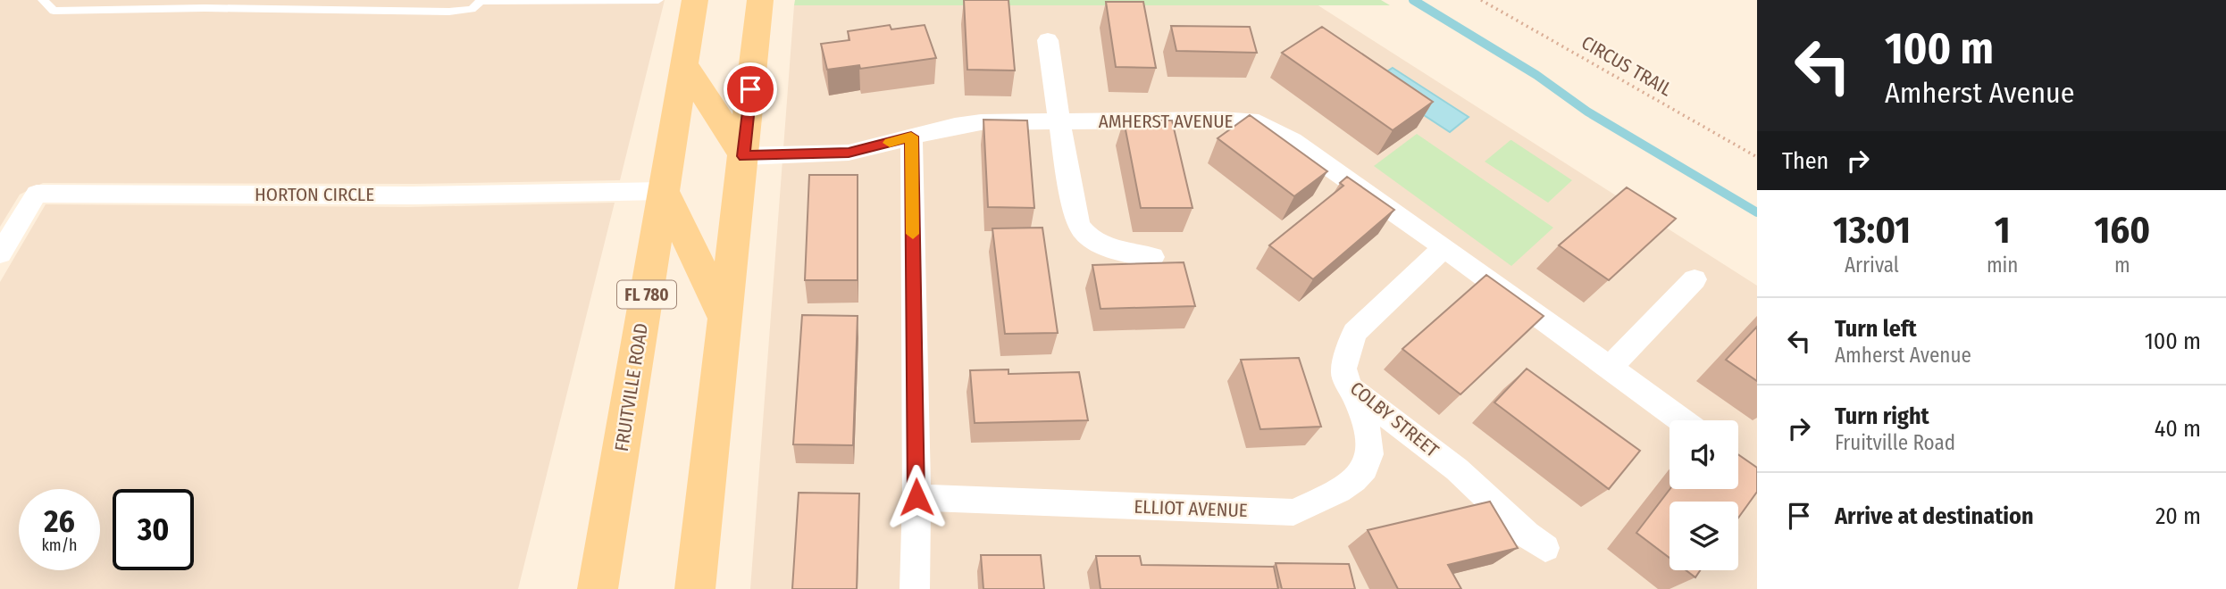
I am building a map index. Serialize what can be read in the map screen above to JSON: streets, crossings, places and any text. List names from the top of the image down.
{
  "streets": {
    "main road": ["FL 780", "FRUITVILLE ROAD"],
    "street": [
      "AMHERST AVENUE",
      "HORTON CIRCLE",
      "COLBY STREET",
      "ELLIOT AVENUE"
    ],
    "path": ["CIRCUS TRAIL"]
  },
  "crossings": [
    ["AMHERST AVENUE", "COLBY STREET"],
    ["HORTON CIRCLE", "FRUITVILLE ROAD"],
    ["COLBY STREET", "ELLIOT AVENUE"]
  ],
  "page": {
    "turn": ["100 m", "Amherst Avenue"],
    "then": "Then",
    "eta": [
      "13:01",
      "Arrival",
      "1",
      "min",
      "160",
      "m"
    ],
    "list": [
      {
        "name": "Turn left",
        "note": "Amherst Avenue",
        "value": "100 m"
      },
      {
        "name": "Turn right",
        "note": "Fruitville Road",
        "value": "40 m"
      },
      {
        "name": "Arrive at destination",
        "value": "20 m"
      }
    ],
    "speed": "26 km/h",
    "limit": "30"
  }
}
